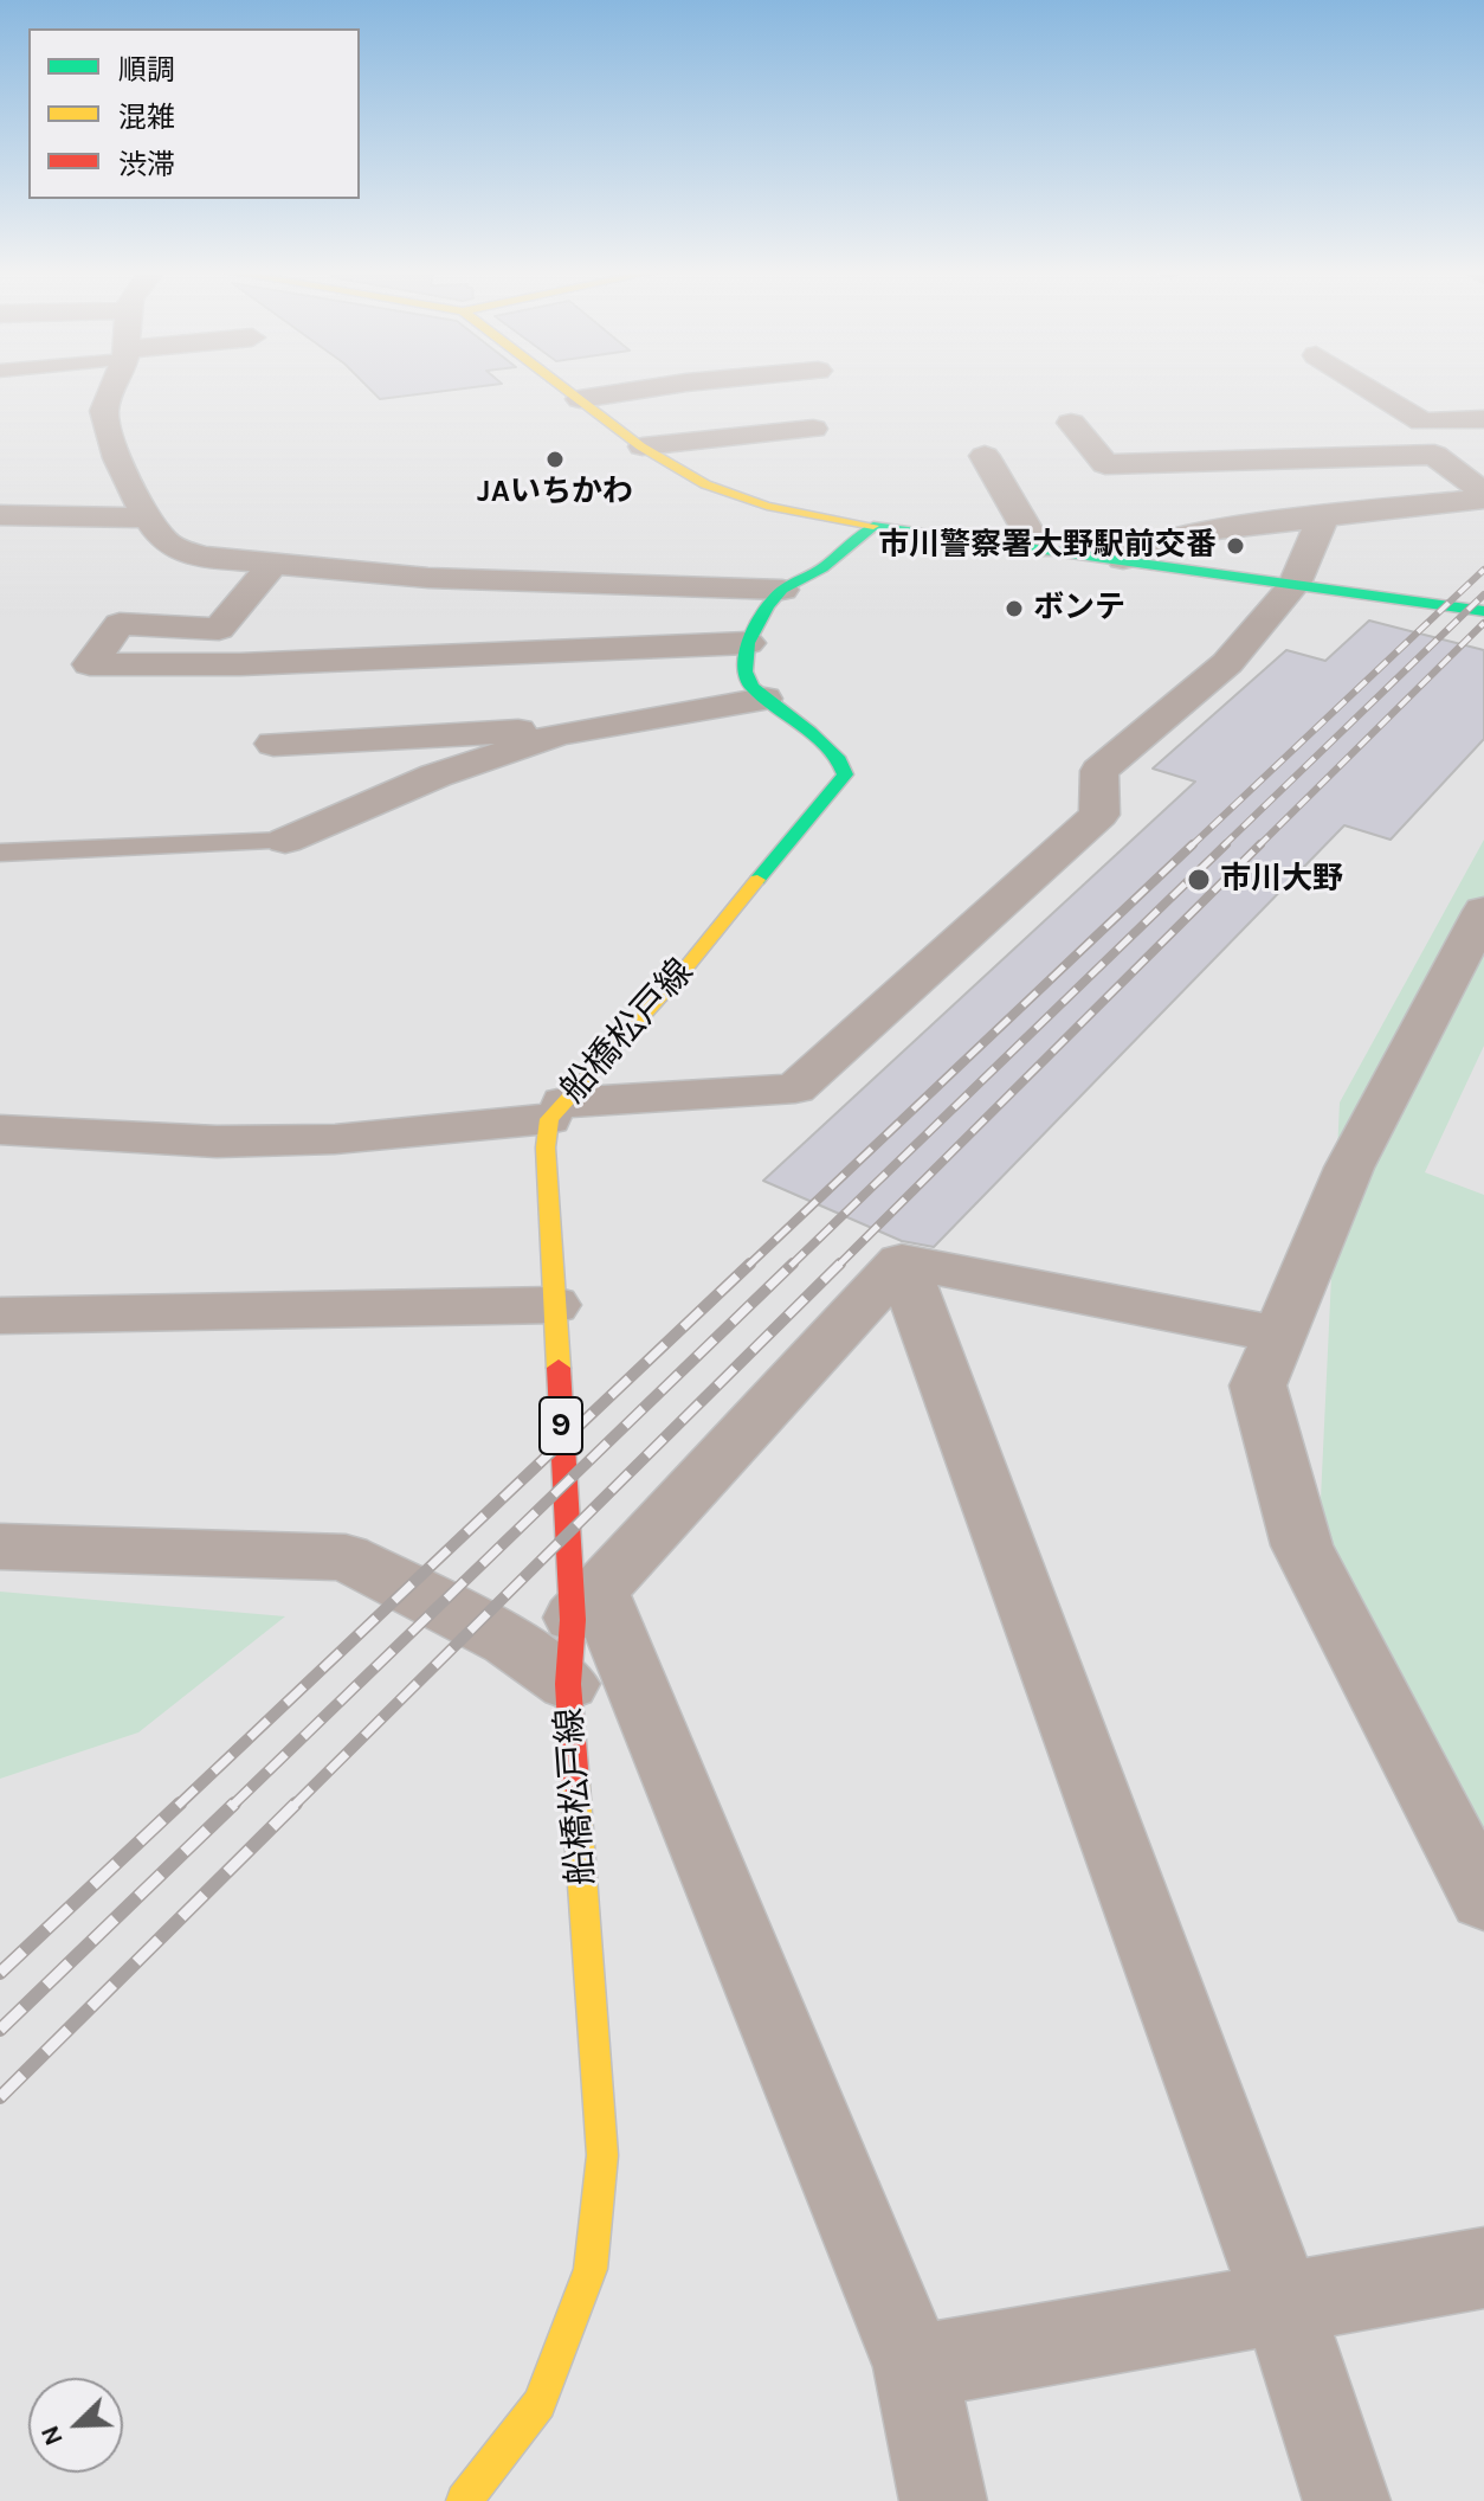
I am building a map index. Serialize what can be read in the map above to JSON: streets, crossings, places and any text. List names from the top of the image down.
{
  "streets": {
    "main road": ["船橋松戸線", "9"]
  },
  "places": [
    "JAいちかわ",
    "市川警察署大野駅前交番",
    "ボンテ",
    "市川大野"
  ],
  "legend": ["順調", "混雑", "渋滞"],
  "north": "bottom left"
}
